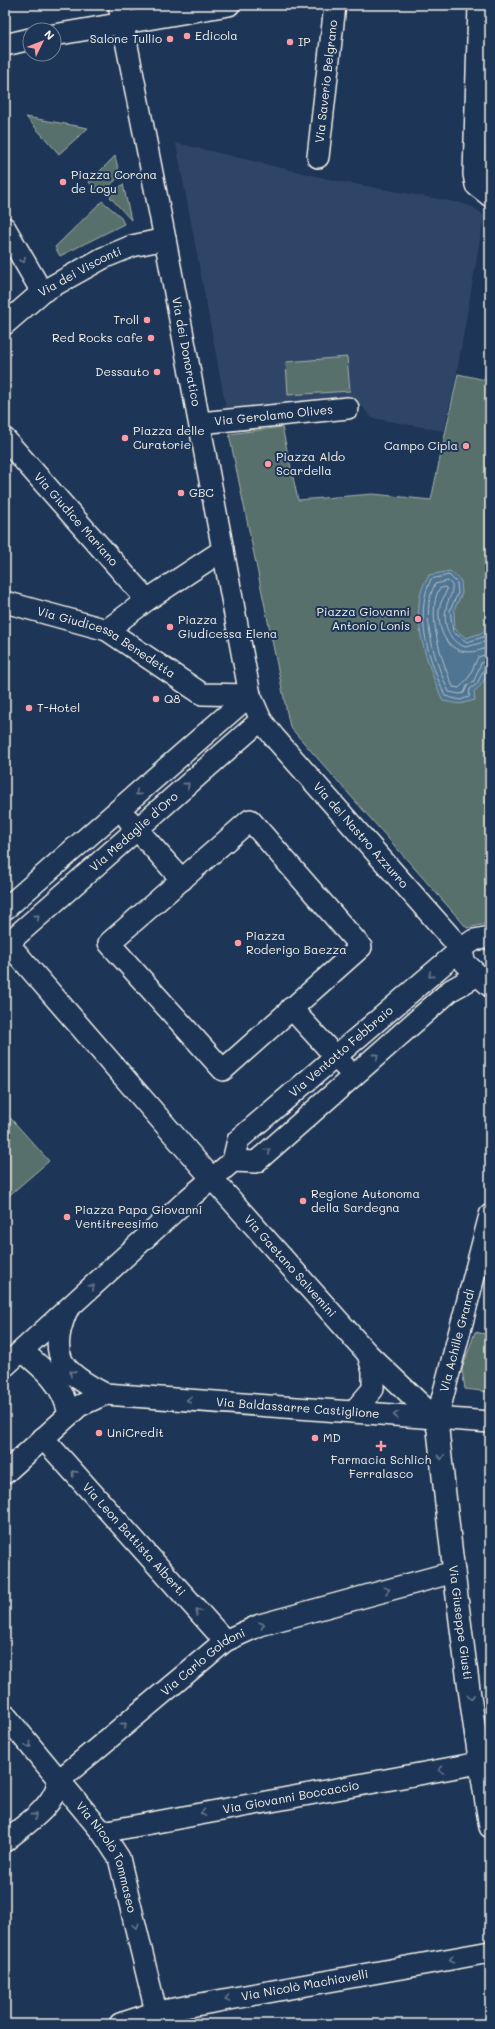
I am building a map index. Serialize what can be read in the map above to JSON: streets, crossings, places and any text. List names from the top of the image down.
{
  "streets": {
    "street": [
      "Via Saverio Belgrano",
      "Via dei Visconti",
      "Via dei Donoratico",
      "Via Gerolamo Olives",
      "Via Giudice Mariano",
      "Via Giudicessa Benedetta",
      "Via Medaglie d'Oro",
      "Via del Nastro Azzurro",
      "Via Ventotto Febbraio",
      "Via Gaetano Salvemini",
      "Via Achille Grandi",
      "Via Baldassarre Castiglione",
      "Via Leon Battista Alberti",
      "Via Giuseppe Giusti",
      "Via Carlo Goldoni",
      "Via Giovanni Boccaccio",
      "Via Nicolò Tommaseo",
      "Via Nicolò Machiavelli"
    ]
  },
  "crossings": [
    ["Via dei Visconti", "Via dei Donoratico"],
    ["Via dei Donoratico", "Via Gerolamo Olives"],
    ["Via dei Donoratico", "Via Medaglie d'Oro"],
    ["Via dei Donoratico", "Via del Nastro Azzurro"],
    ["Via Medaglie d'Oro", "Via del Nastro Azzurro"],
    ["Via del Nastro Azzurro", "Via Ventotto Febbraio"],
    ["Via Gaetano Salvemini", "Via Achille Grandi"],
    ["Via Gaetano Salvemini", "Via Baldassarre Castiglione"],
    ["Via Gaetano Salvemini", "Via Giuseppe Giusti"],
    ["Via Achille Grandi", "Via Baldassarre Castiglione"],
    ["Via Achille Grandi", "Via Giuseppe Giusti"],
    ["Via Baldassarre Castiglione", "Via Giuseppe Giusti"],
    ["Via Leon Battista Alberti", "Via Carlo Goldoni"],
    ["Via Giuseppe Giusti", "Via Carlo Goldoni"],
    ["Via Giuseppe Giusti", "Via Giovanni Boccaccio"],
    ["Via Carlo Goldoni", "Via Nicolò Tommaseo"],
    ["Via Giovanni Boccaccio", "Via Nicolò Tommaseo"],
    ["Via Nicolò Tommaseo", "Via Nicolò Machiavelli"]
  ],
  "one_way": [
    "Via Baldassarre Castiglione",
    "Via Leon Battista Alberti",
    "Via Giuseppe Giusti",
    "Via Carlo Goldoni",
    "Via Giovanni Boccaccio",
    "Via Nicolò Tommaseo",
    "Via Nicolò Machiavelli"
  ],
  "places": {
    "other": [
      "Edicola",
      "Salone Tullio",
      "IP",
      "Piazza Corona de Logu",
      "Troll",
      "Red Rocks cafe",
      "Dessauto",
      "Piazza delle Curatorie",
      "Campo Cipla",
      "Piazza Aldo Scardella",
      "GBC",
      "Piazza Giovanni Antonio Lonis",
      "Piazza Giudicessa Elena",
      "Q8",
      "T-Hotel",
      "Piazza Roderigo Baezza",
      "Regione Autonoma della Sardegna",
      "Piazza Papa Giovanni Ventitreesimo",
      "UniCredit",
      "MD"
    ],
    "health": ["Farmacia Schlich Ferralasco"]
  },
  "north": "top right"
}
